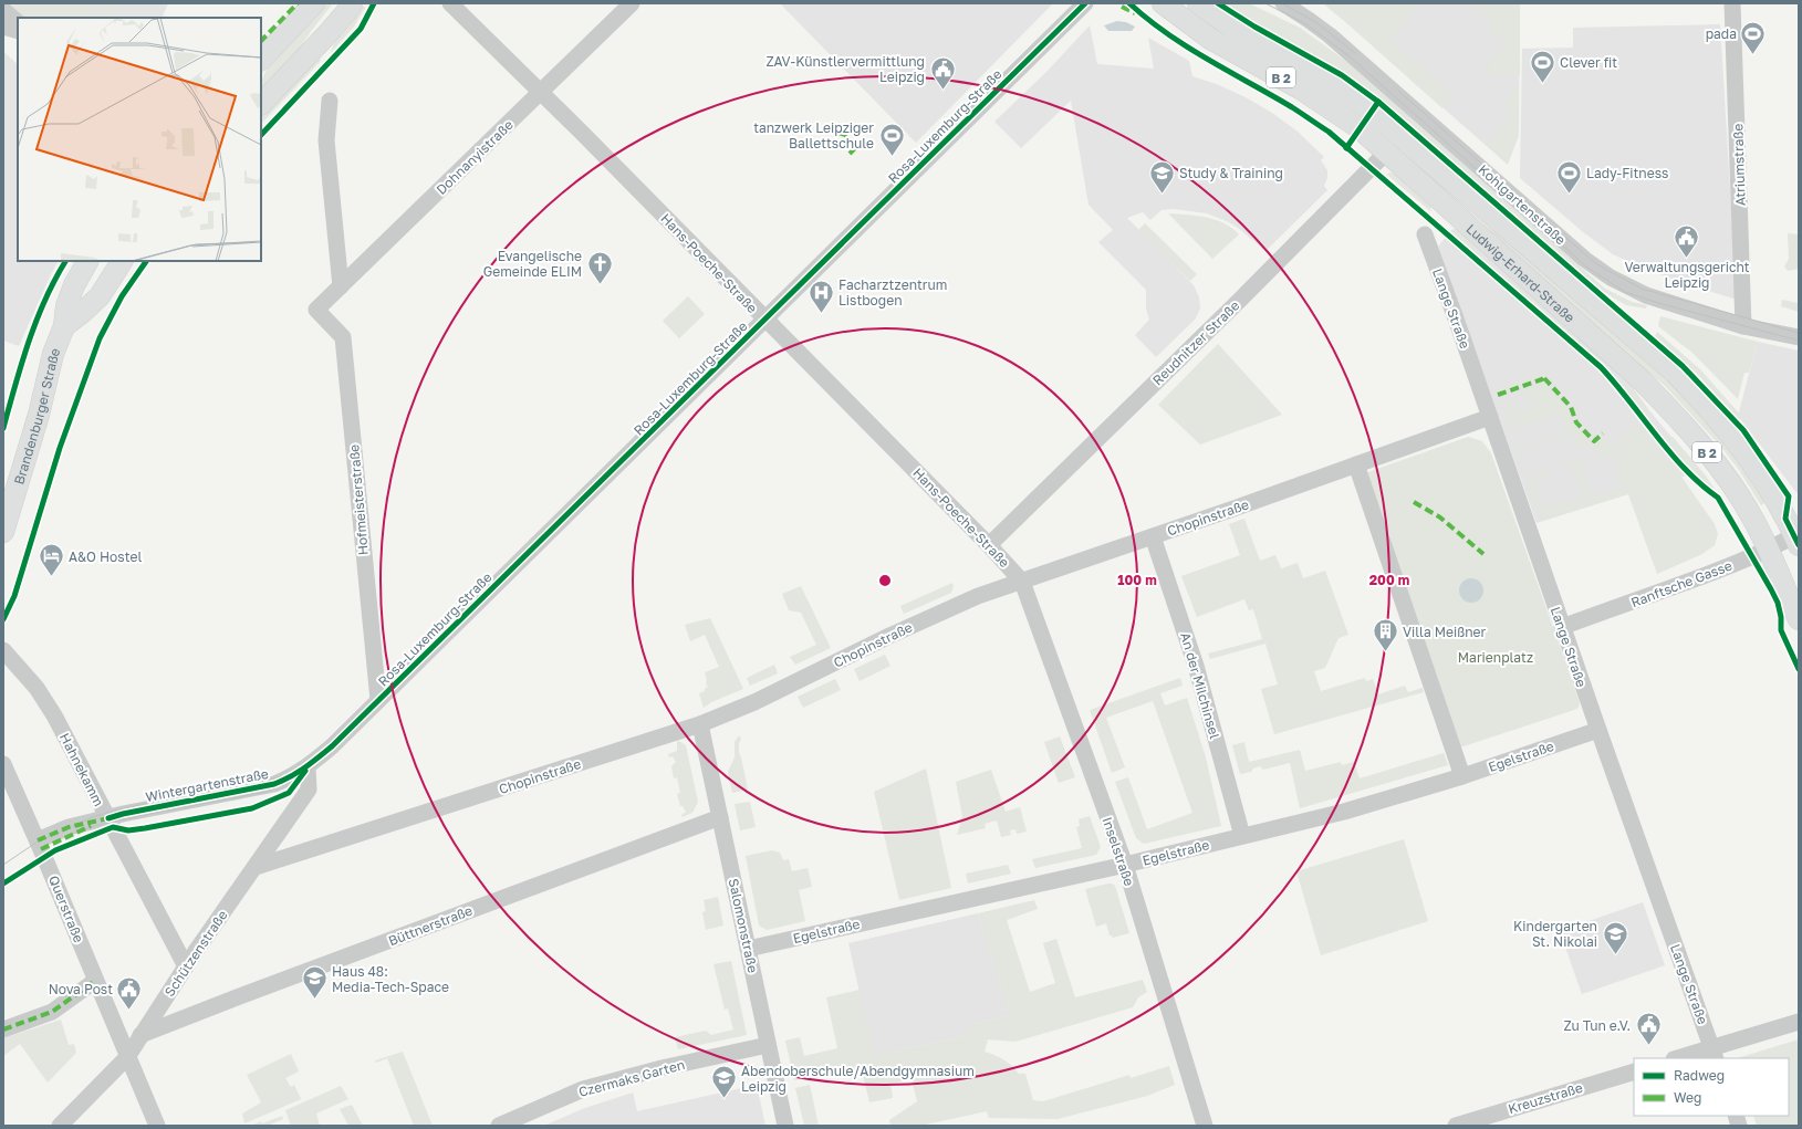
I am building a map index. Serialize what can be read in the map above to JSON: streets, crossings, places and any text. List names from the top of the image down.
{
  "streets": {
    "main road": ["B 2", "Ludwig-Erhard-Straße", "Brandenburger Straße"],
    "street": [
      "Rosa-Luxemburg-Straße",
      "Dohnanyistraße",
      "Atriumstraße",
      "Kohlgartenstraße",
      "Hans-Poeche-Straße",
      "Lange Straße",
      "Reudnitzer Straße",
      "Hofmeisterstraße",
      "Chopinstraße",
      "Ranftsche Gasse",
      "An der Milchinsel",
      "Egelstraße",
      "Hahnekamm",
      "Wintergartenstraße",
      "Inselstraße",
      "Querstraße",
      "Büttnerstraße",
      "Salomonstraße",
      "Schützenstraße",
      "Czermaks Garten",
      "Kreuzstraße"
    ]
  },
  "crossings": [
    ["Rosa-Luxemburg-Straße", "Hans-Poeche-Straße"],
    ["Rosa-Luxemburg-Straße", "Hofmeisterstraße"],
    ["Rosa-Luxemburg-Straße", "Wintergartenstraße"],
    ["Rosa-Luxemburg-Straße", "Schützenstraße"],
    ["Dohnanyistraße", "Hans-Poeche-Straße"],
    ["Dohnanyistraße", "Hofmeisterstraße"],
    ["Atriumstraße", "Kohlgartenstraße"],
    ["Hans-Poeche-Straße", "Reudnitzer Straße"],
    ["Hans-Poeche-Straße", "Chopinstraße"],
    ["Hans-Poeche-Straße", "Inselstraße"],
    ["Ludwig-Erhard-Straße", "Reudnitzer Straße"],
    ["Ludwig-Erhard-Straße", "Ranftsche Gasse"],
    ["Lange Straße", "Chopinstraße"],
    ["Lange Straße", "Ranftsche Gasse"],
    ["Lange Straße", "Egelstraße"],
    ["Chopinstraße", "An der Milchinsel"],
    ["Chopinstraße", "Inselstraße"],
    ["Chopinstraße", "Salomonstraße"],
    ["Chopinstraße", "Schützenstraße"],
    ["An der Milchinsel", "Egelstraße"],
    ["Egelstraße", "Inselstraße"],
    ["Egelstraße", "Salomonstraße"],
    ["Hahnekamm", "Wintergartenstraße"],
    ["Hahnekamm", "Schützenstraße"],
    ["Wintergartenstraße", "Querstraße"],
    ["Wintergartenstraße", "Schützenstraße"],
    ["Querstraße", "Schützenstraße"],
    ["Büttnerstraße", "Salomonstraße"],
    ["Büttnerstraße", "Schützenstraße"],
    ["Salomonstraße", "Czermaks Garten"]
  ],
  "parks": ["Marienplatz"],
  "places": {
    "sports": [
      "pada",
      "Clever fit",
      "tanzwerk Leipziger Ballettschule",
      "Lady-Fitness"
    ],
    "public building": [
      "ZAV-Künstlervermittlung Leipzig",
      "Verwaltungsgericht Leipzig",
      "Nova Post",
      "Zu Tun e.V."
    ],
    "school or university": [
      "Study & Training",
      "Kindergarten St. Nikolai",
      "Haus 48: Media-Tech-Space",
      "Abendoberschule/Abendgymnasium Leipzig"
    ],
    "church": ["Evangelische Gemeinde ELIM"],
    "hospital": ["Facharztzentrum Listbogen"],
    "hotel": ["A&O Hostel"],
    "building": ["Villa Meißner"]
  },
  "legend": ["Radweg", "Weg"],
  "rings": ["100 m", "200 m"]
}
